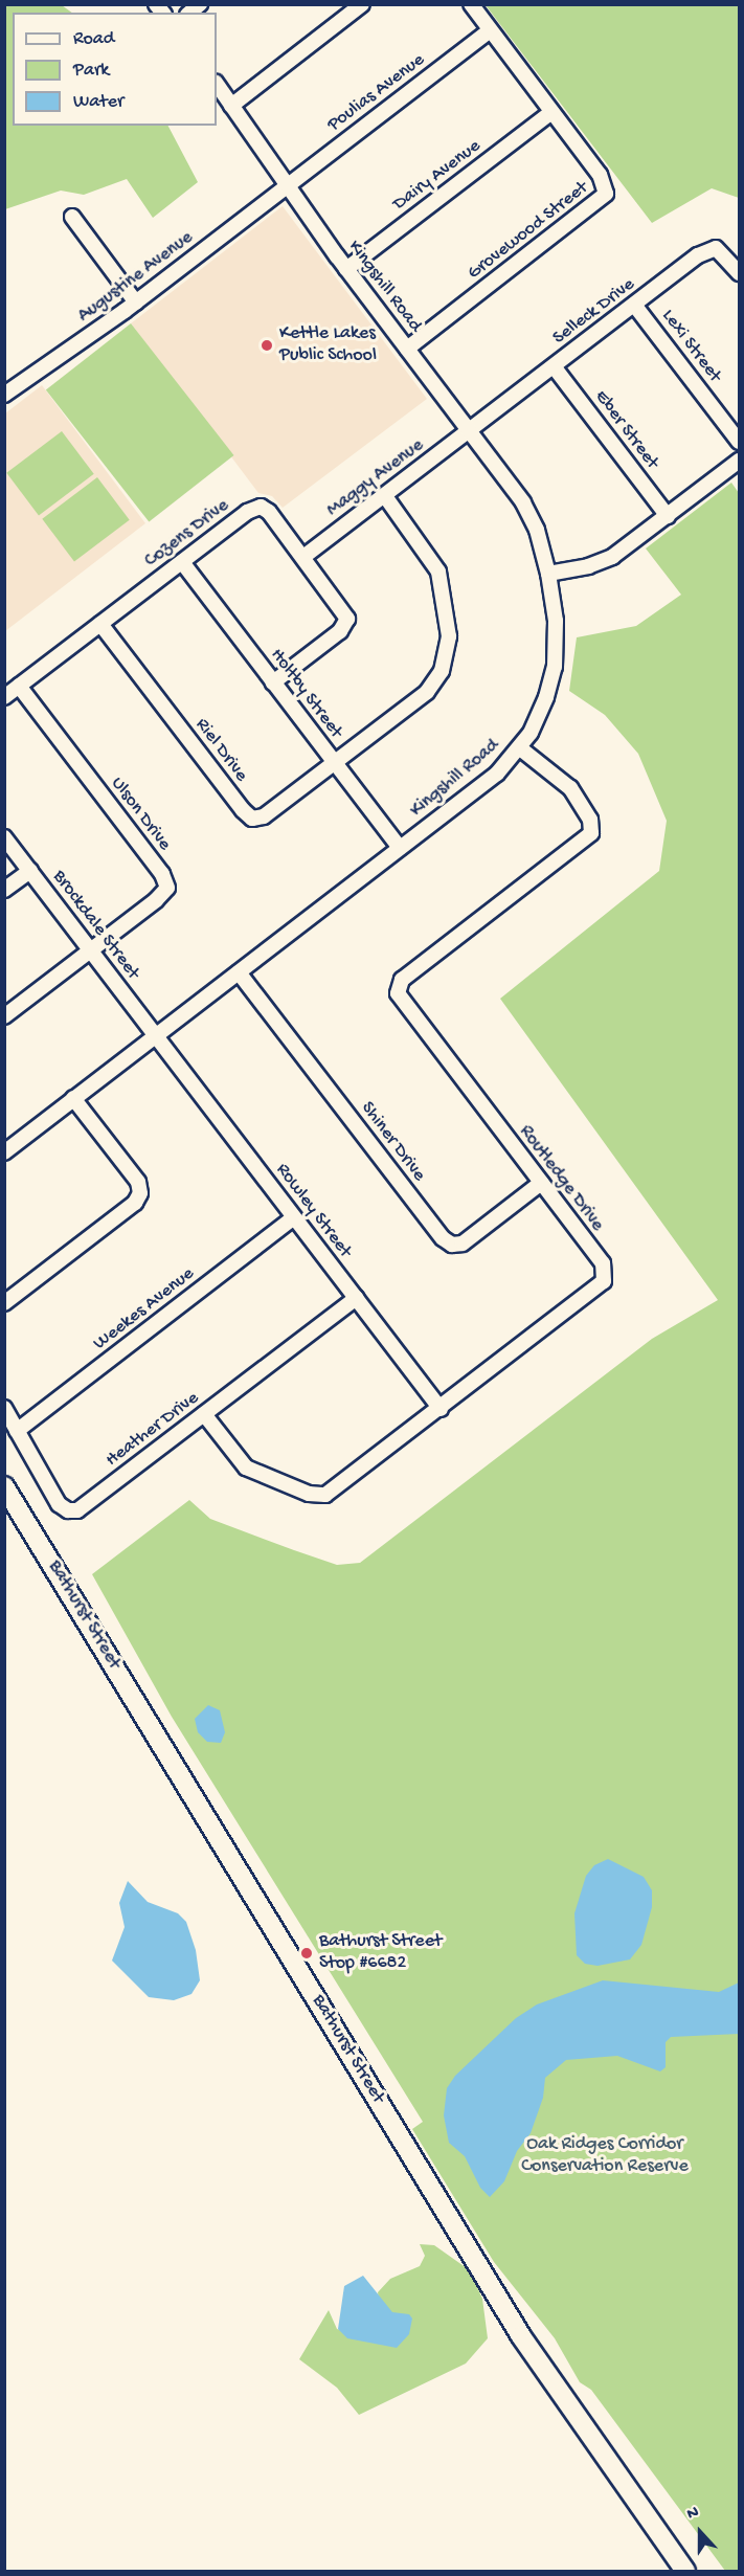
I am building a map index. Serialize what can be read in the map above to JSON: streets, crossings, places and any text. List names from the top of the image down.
{
  "streets": {
    "main road": ["Bathurst Street"],
    "street": [
      "Poulias Avenue",
      "Dairy Avenue",
      "Grovewood Street",
      "Augustine Avenue",
      "Kingshill Road",
      "Selleck Drive",
      "Lexi Street",
      "Eber Street",
      "Maggy Avenue",
      "Cozens Drive",
      "Holtby Street",
      "Riel Drive",
      "Ulson Drive",
      "Brockdale Street",
      "Shiner Drive",
      "Routledge Drive",
      "Rowley Street",
      "Weekes Avenue",
      "Heather Drive"
    ]
  },
  "crossings": [
    ["Poulias Avenue", "Grovewood Street"],
    ["Poulias Avenue", "Augustine Avenue"],
    ["Poulias Avenue", "Kingshill Road"],
    ["Dairy Avenue", "Grovewood Street"],
    ["Dairy Avenue", "Kingshill Road"],
    ["Grovewood Street", "Kingshill Road"],
    ["Augustine Avenue", "Kingshill Road"],
    ["Kingshill Road", "Selleck Drive"],
    ["Kingshill Road", "Maggy Avenue"],
    ["Kingshill Road", "Holtby Street"],
    ["Kingshill Road", "Brockdale Street"],
    ["Kingshill Road", "Shiner Drive"],
    ["Kingshill Road", "Routledge Drive"],
    ["Kingshill Road", "Rowley Street"],
    ["Selleck Drive", "Lexi Street"],
    ["Selleck Drive", "Eber Street"],
    ["Selleck Drive", "Maggy Avenue"],
    ["Maggy Avenue", "Cozens Drive"],
    ["Cozens Drive", "Holtby Street"],
    ["Cozens Drive", "Riel Drive"],
    ["Cozens Drive", "Ulson Drive"],
    ["Holtby Street", "Riel Drive"],
    ["Ulson Drive", "Brockdale Street"],
    ["Brockdale Street", "Rowley Street"],
    ["Shiner Drive", "Routledge Drive"],
    ["Routledge Drive", "Rowley Street"],
    ["Routledge Drive", "Heather Drive"],
    ["Rowley Street", "Weekes Avenue"],
    ["Rowley Street", "Heather Drive"],
    ["Weekes Avenue", "Heather Drive"]
  ],
  "parks": ["Oak Ridges Corridor Conservation Reserve"],
  "places": ["Kettle Lakes Public School", "Bathurst Street Stop #6682"],
  "legend": ["Road", "Park", "Water"],
  "north": "top"
}
